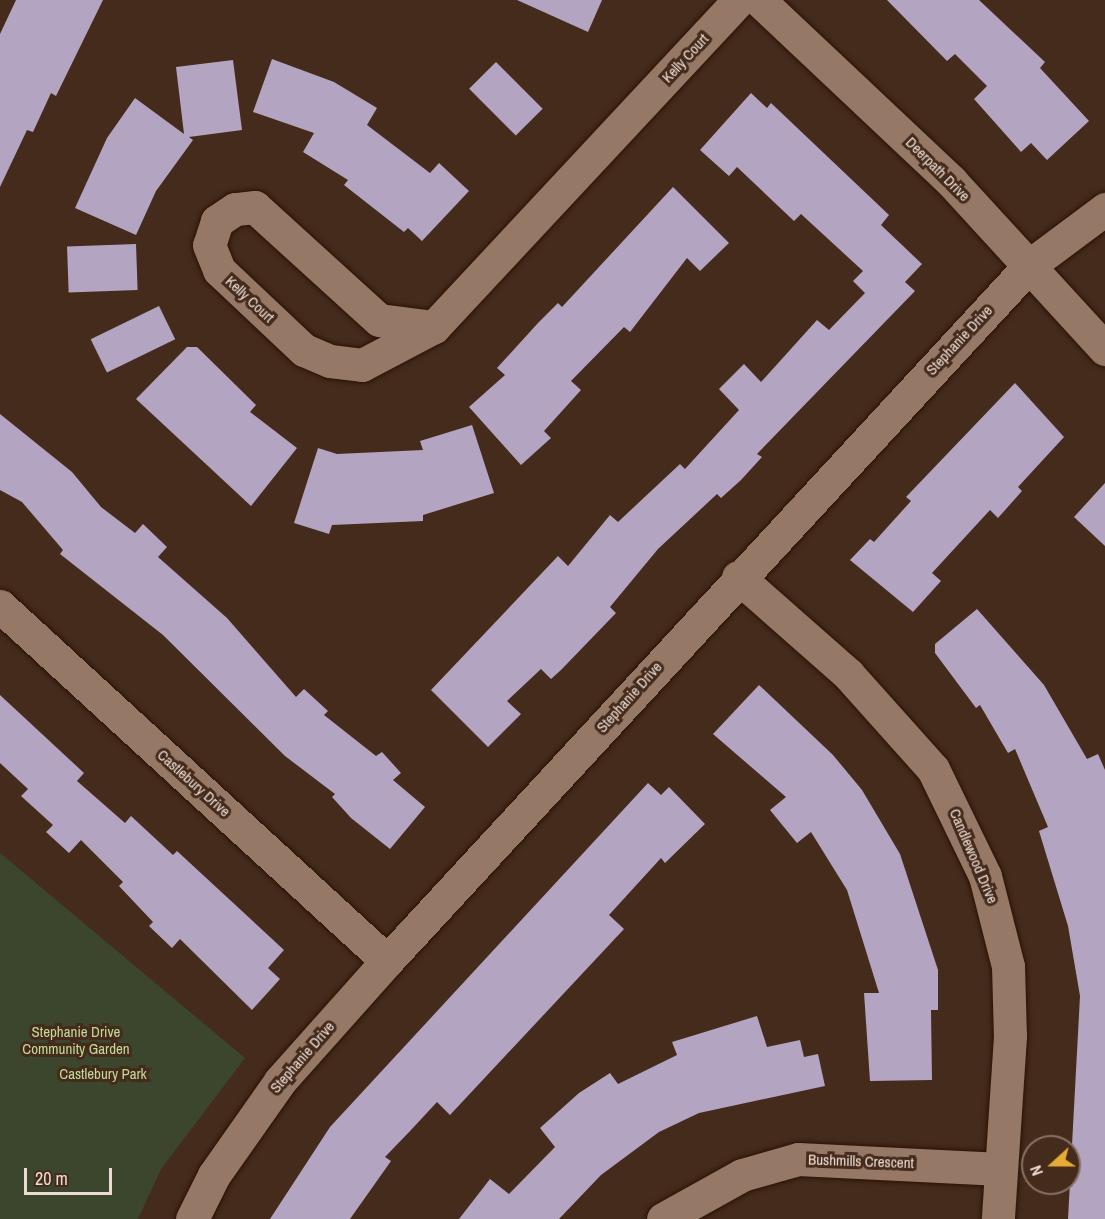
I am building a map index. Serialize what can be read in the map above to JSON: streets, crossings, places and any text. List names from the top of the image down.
{
  "streets": {
    "street": [
      "Kelly Court",
      "Deerpath Drive",
      "Stephanie Drive",
      "Castlebury Drive",
      "Candlewood Drive",
      "Bushmills Crescent"
    ]
  },
  "crossings": [
    ["Deerpath Drive", "Stephanie Drive"],
    ["Stephanie Drive", "Castlebury Drive"],
    ["Stephanie Drive", "Candlewood Drive"],
    ["Candlewood Drive", "Bushmills Crescent"]
  ],
  "parks": ["Stephanie Drive Community Garden", "Castlebury Park"],
  "scale_bar": "20 m",
  "north": "left"
}
